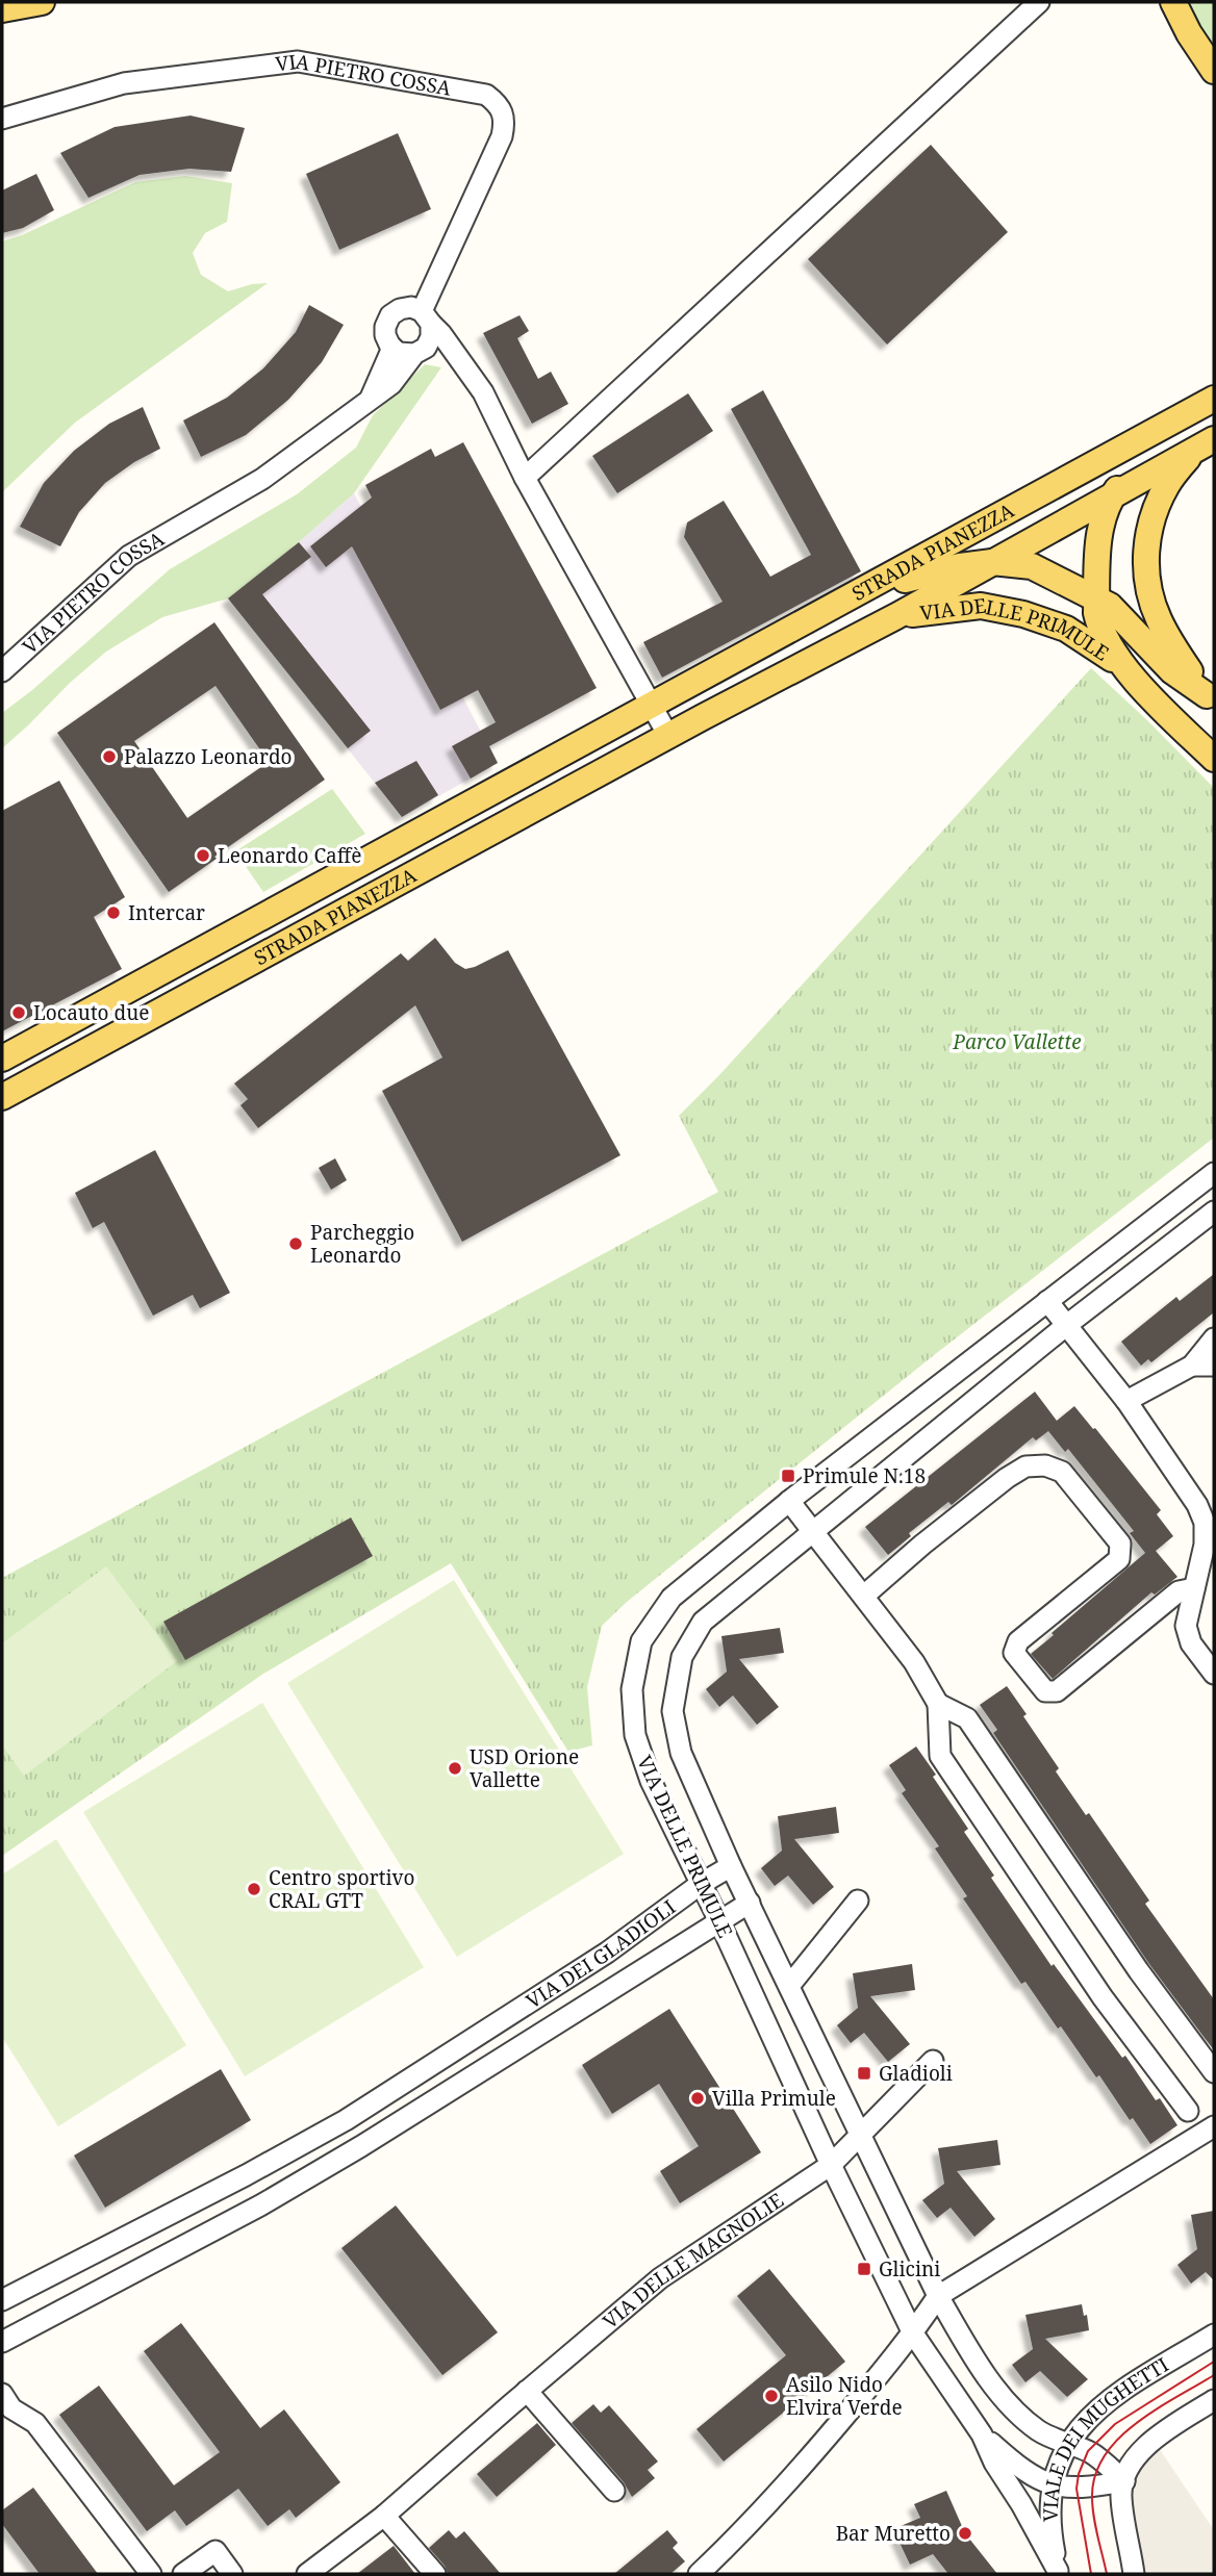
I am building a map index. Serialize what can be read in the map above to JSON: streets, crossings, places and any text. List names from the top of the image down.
{
  "streets": {
    "main road": ["STRADA PIANEZZA", "VIA DELLE PRIMULE"],
    "street": [
      "VIA PIETRO COSSA",
      "VIA DEI GLADIOLI",
      "VIA DELLE MAGNOLIE",
      "VIALE DEI MUGHETTI"
    ]
  },
  "crossings": [
    ["STRADA PIANEZZA", "VIA DELLE PRIMULE"],
    ["VIA DELLE PRIMULE", "VIA DEI GLADIOLI"],
    ["VIA DELLE PRIMULE", "VIA DELLE MAGNOLIE"],
    ["VIA DELLE PRIMULE", "VIALE DEI MUGHETTI"]
  ],
  "parks": ["Parco Vallette"],
  "places": {
    "other": [
      "Palazzo Leonardo",
      "Leonardo Caffè",
      "Intercar",
      "Locauto due",
      "Parcheggio Leonardo",
      "USD Orione Vallette",
      "Centro sportivo CRAL GTT",
      "Villa Primule",
      "Asilo Nido Elvira Verde",
      "Bar Muretto"
    ],
    "transit": ["Primule N.18", "Gladioli", "Glicini"]
  }
}
